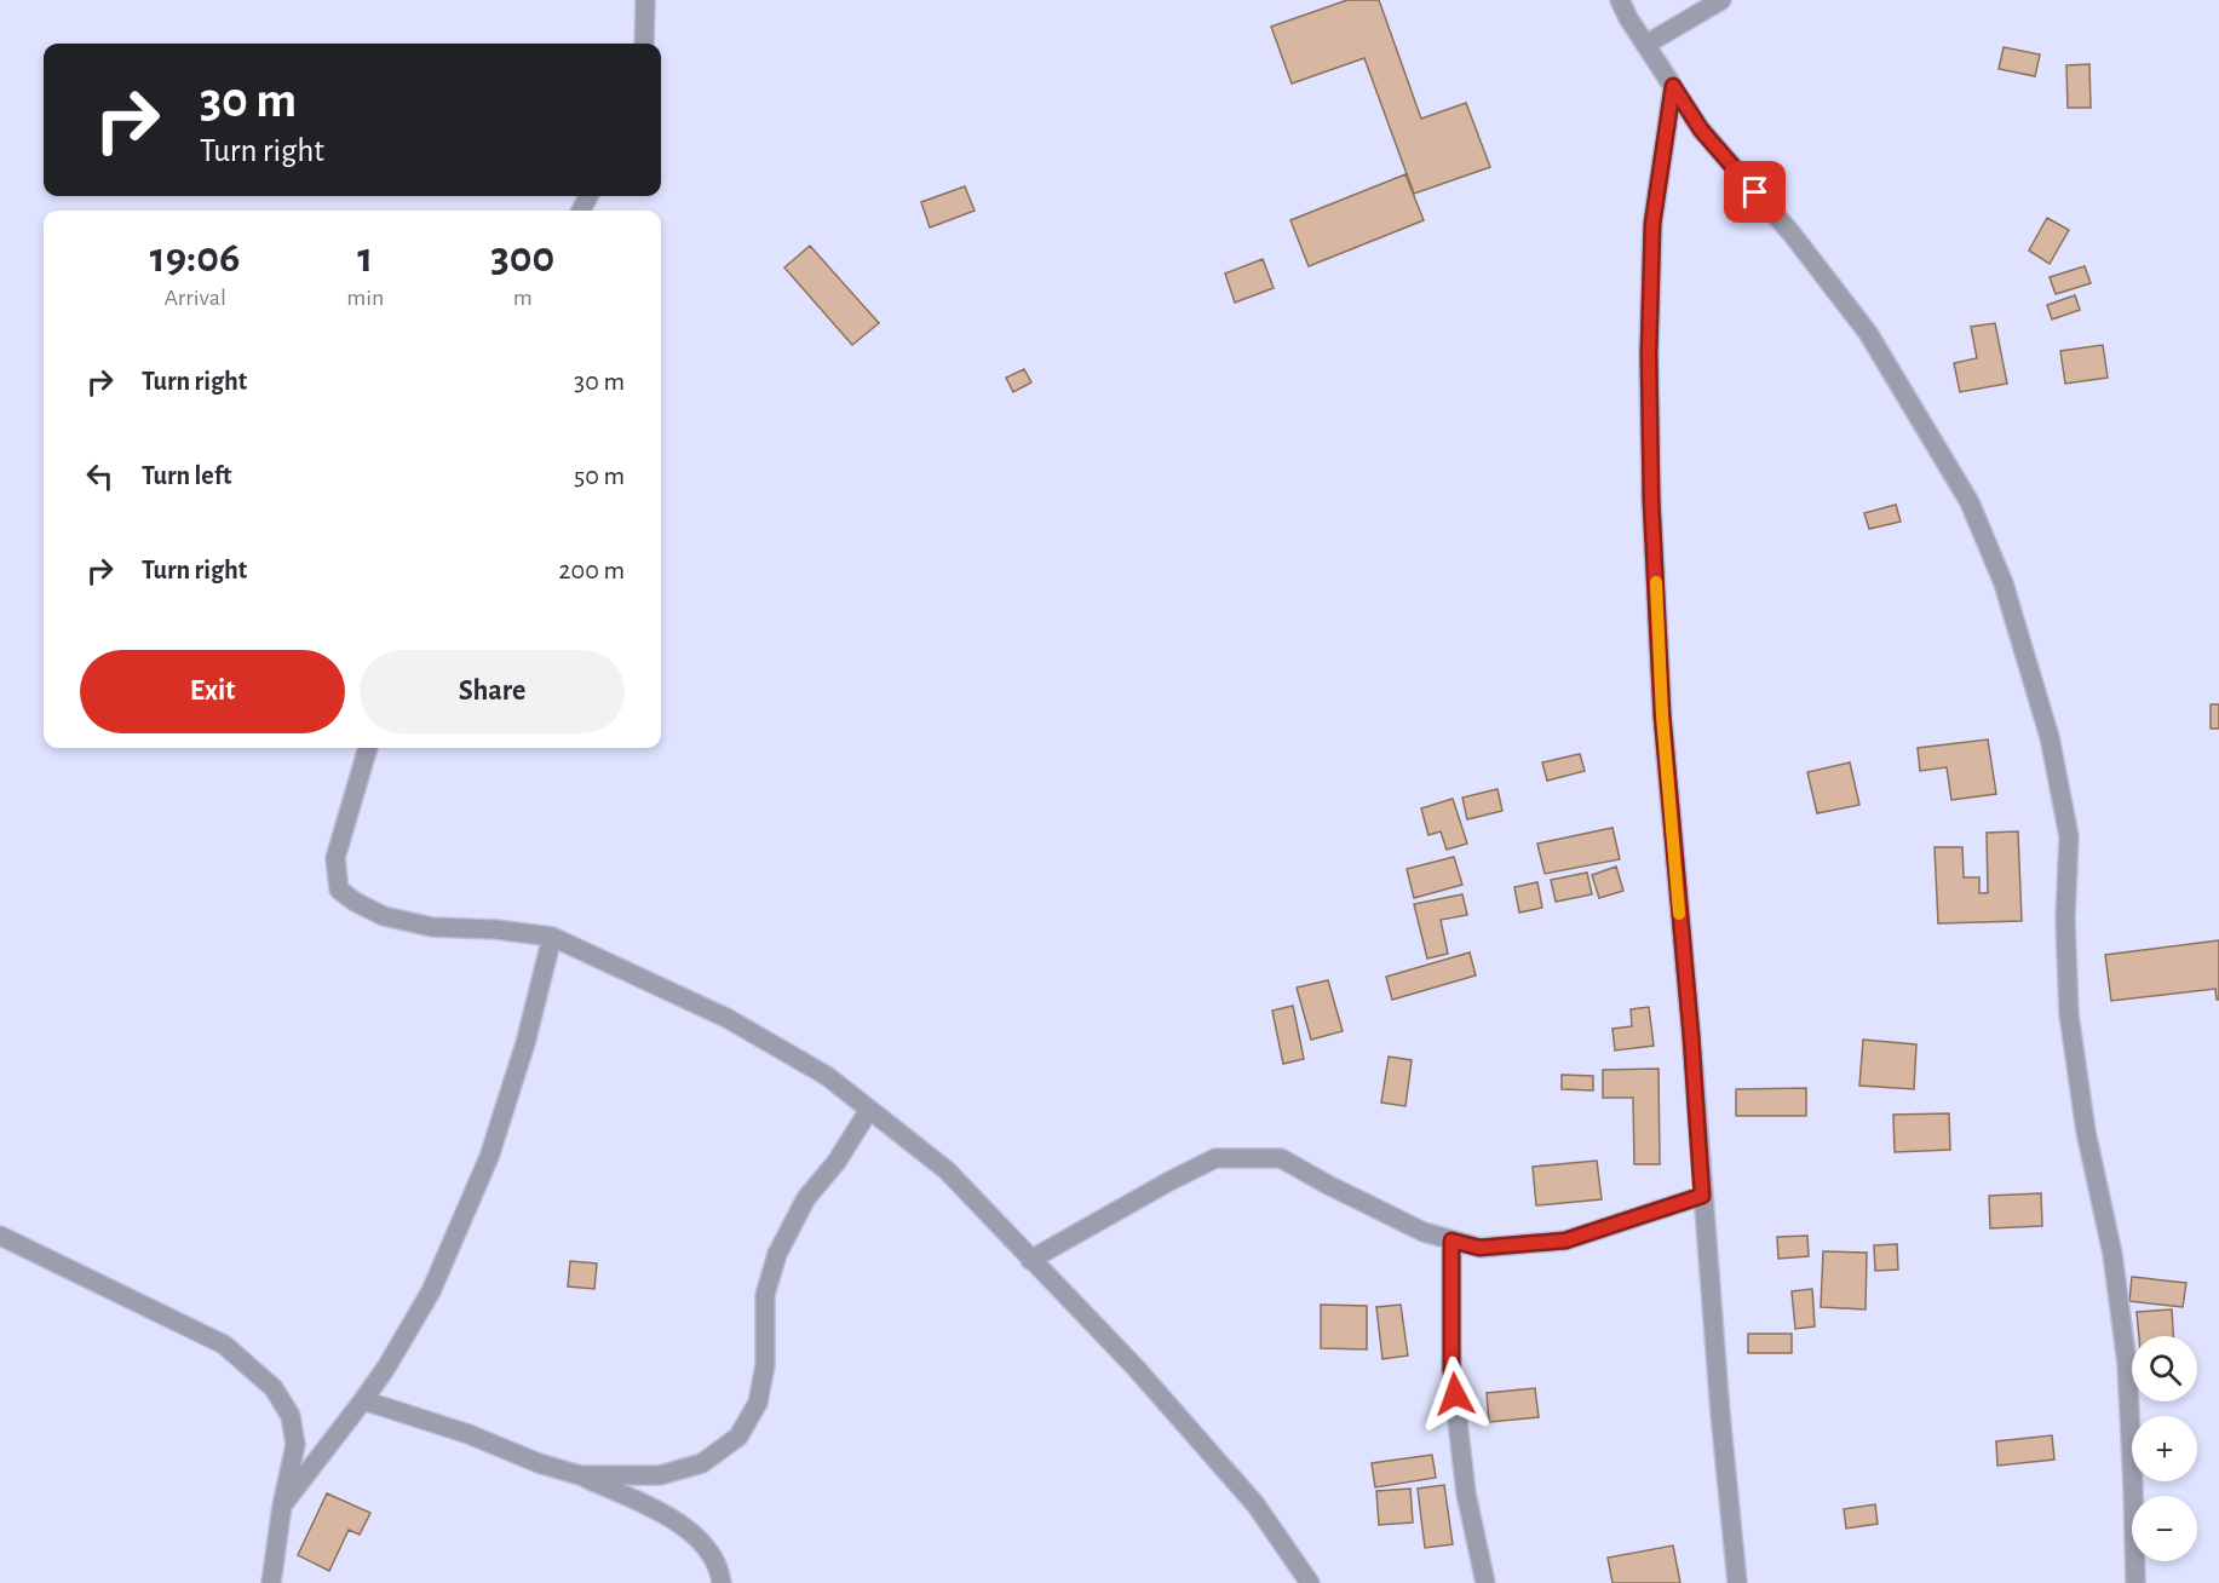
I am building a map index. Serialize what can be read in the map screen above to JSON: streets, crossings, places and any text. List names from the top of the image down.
{
  "page": {
    "turn": ["30 m", "Turn right"],
    "eta": [
      "19:06",
      "Arrival",
      "1",
      "min",
      "300",
      "m"
    ],
    "list": [
      {
        "name": "Turn right",
        "value": "30 m"
      },
      {
        "name": "Turn left",
        "value": "50 m"
      },
      {
        "name": "Turn right",
        "value": "200 m"
      }
    ],
    "buttons": ["Exit", "Share"],
    "map_buttons": ["+", "−"]
  }
}
